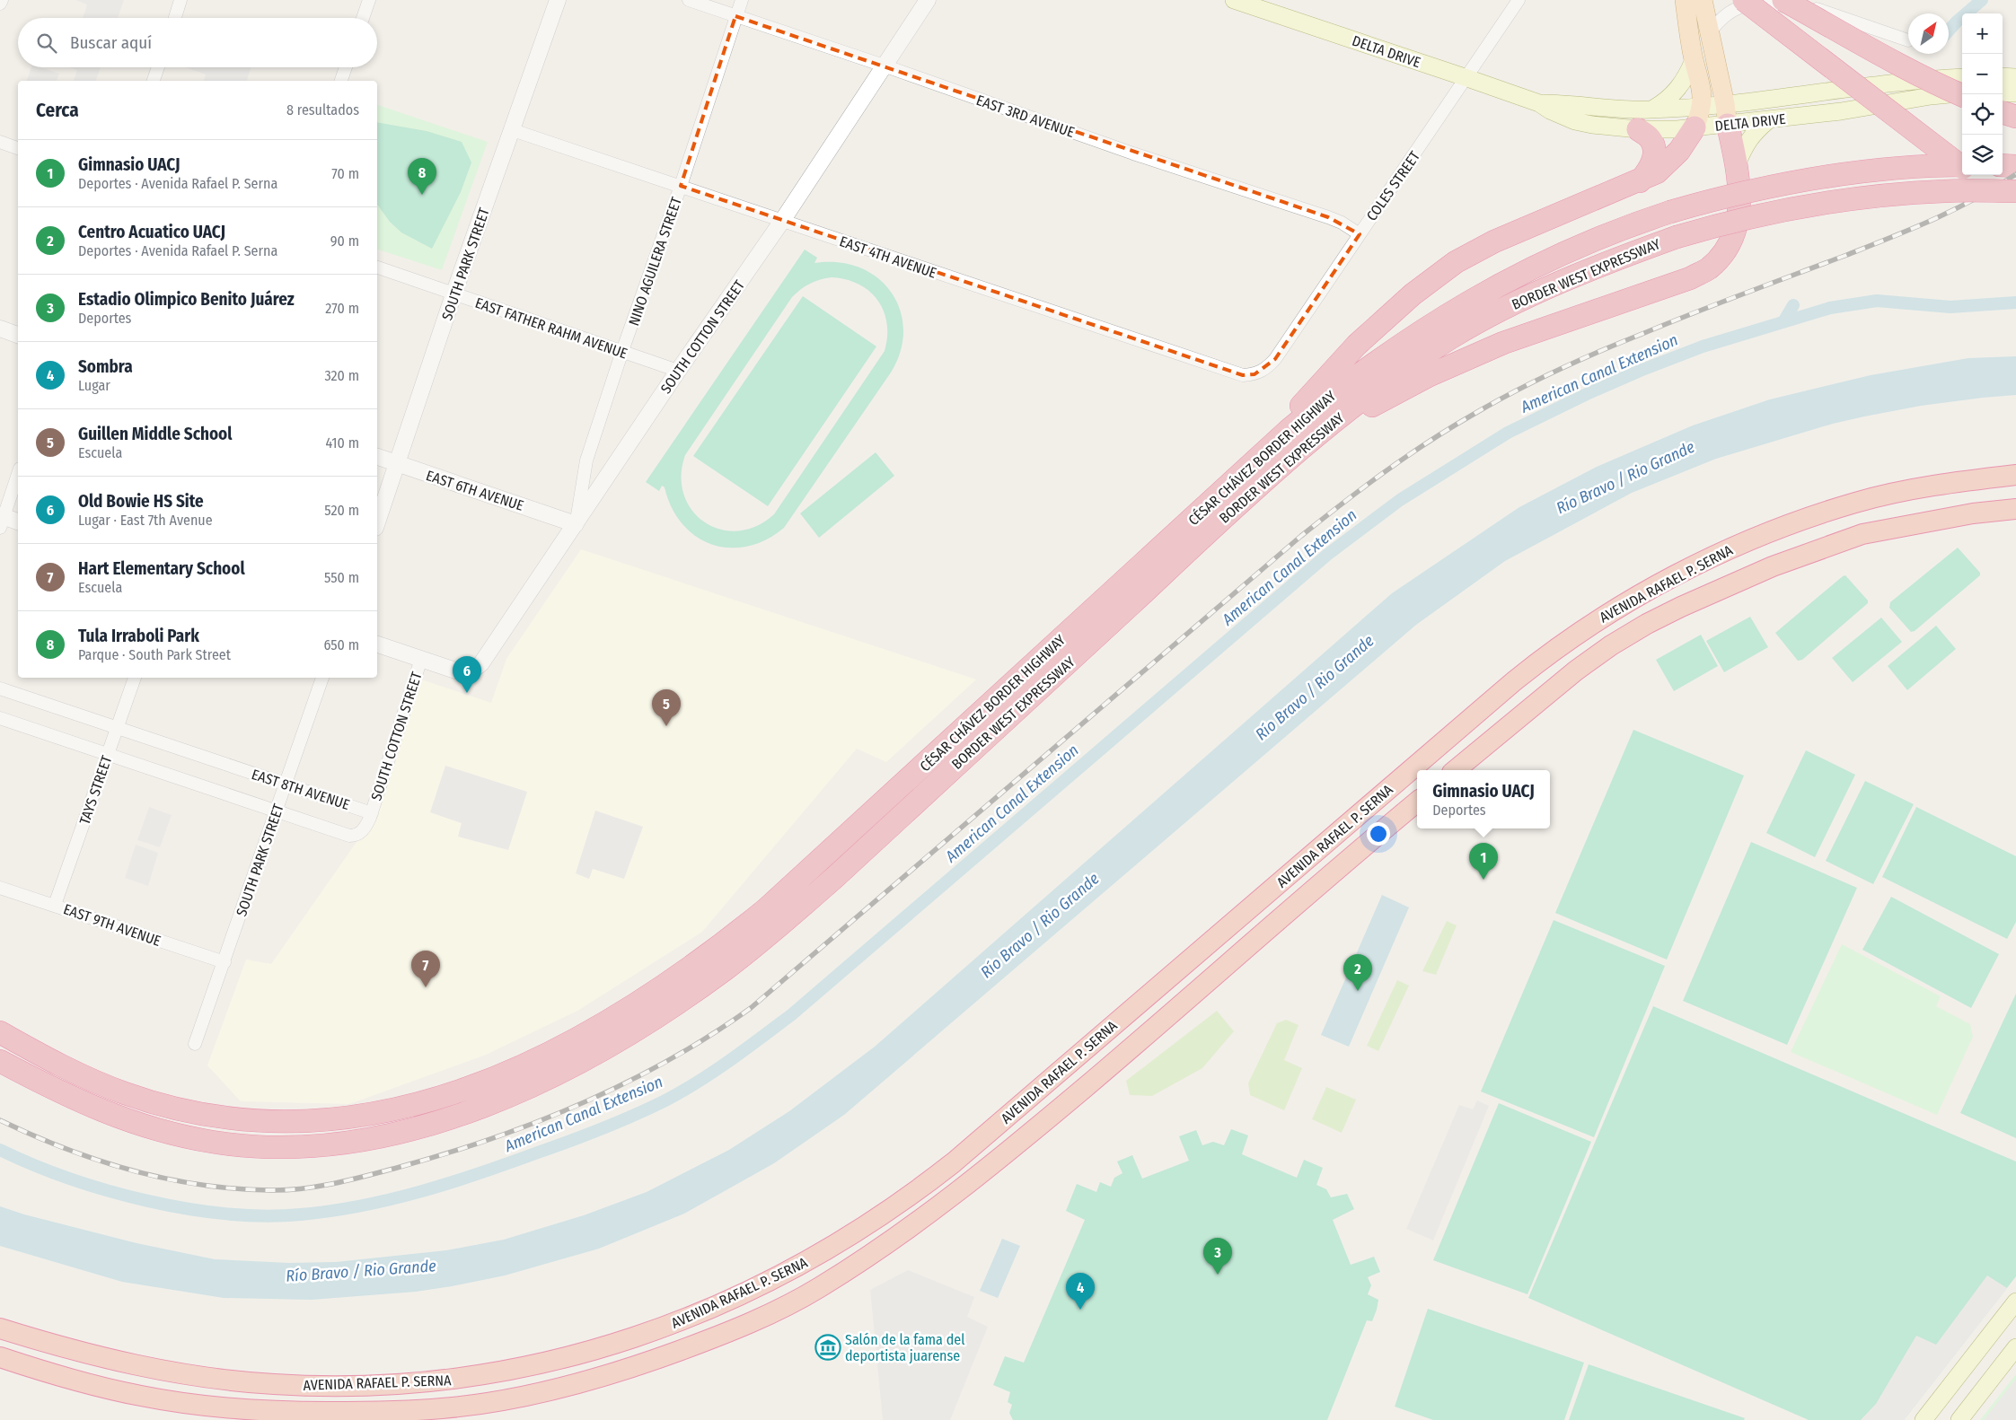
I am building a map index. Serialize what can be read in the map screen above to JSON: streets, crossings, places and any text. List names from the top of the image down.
{
  "streets": {
    "highway": ["BORDER WEST EXPRESSWAY", "CÉSAR CHÁVEZ BORDER HIGHWAY", "AVENIDA RAFAEL P. SERNA"],
    "main road": ["DELTA DRIVE"],
    "street": [
      "EAST 3RD AVENUE",
      "COLES STREET",
      "EAST 4TH AVENUE",
      "NINO AGUILERA STREET",
      "SOUTH PARK STREET",
      "EAST FATHER RAHM AVENUE",
      "SOUTH COTTON STREET",
      "EAST 6TH AVENUE",
      "EAST 8TH AVENUE",
      "TAYS STREET",
      "EAST 9TH AVENUE"
    ]
  },
  "crossings": [
    ["DELTA DRIVE", "COLES STREET"],
    ["EAST 3RD AVENUE", "COLES STREET"],
    ["EAST 3RD AVENUE", "NINO AGUILERA STREET"],
    ["EAST 3RD AVENUE", "SOUTH COTTON STREET"],
    ["COLES STREET", "EAST 4TH AVENUE"],
    ["EAST 4TH AVENUE", "NINO AGUILERA STREET"],
    ["EAST 4TH AVENUE", "SOUTH PARK STREET"],
    ["EAST 4TH AVENUE", "SOUTH COTTON STREET"],
    ["NINO AGUILERA STREET", "EAST FATHER RAHM AVENUE"],
    ["NINO AGUILERA STREET", "SOUTH COTTON STREET"],
    ["NINO AGUILERA STREET", "EAST 6TH AVENUE"],
    ["SOUTH PARK STREET", "EAST FATHER RAHM AVENUE"],
    ["SOUTH PARK STREET", "EAST 6TH AVENUE"],
    ["SOUTH PARK STREET", "EAST 8TH AVENUE"],
    ["SOUTH PARK STREET", "EAST 9TH AVENUE"],
    ["BORDER WEST EXPRESSWAY", "CÉSAR CHÁVEZ BORDER HIGHWAY"],
    ["EAST FATHER RAHM AVENUE", "SOUTH COTTON STREET"],
    ["SOUTH COTTON STREET", "EAST 6TH AVENUE"],
    ["SOUTH COTTON STREET", "EAST 8TH AVENUE"],
    ["EAST 8TH AVENUE", "TAYS STREET"],
    ["TAYS STREET", "EAST 9TH AVENUE"]
  ],
  "water": ["American Canal Extension", "Río Bravo / Rio Grande"],
  "places": {
    "museum": ["Salón de la fama del deportista juarense"]
  },
  "north": "top right",
  "page": {
    "map_buttons": ["+", "−"],
    "search": "Buscar aquí",
    "heading": ["Cerca", "8 resultados"],
    "list": [
      {
        "mark": "1",
        "name": "Gimnasio UACJ",
        "note": "Deportes · Avenida Rafael P. Serna",
        "value": "70 m"
      },
      {
        "mark": "2",
        "name": "Centro Acuatico UACJ",
        "note": "Deportes · Avenida Rafael P. Serna",
        "value": "90 m"
      },
      {
        "mark": "3",
        "name": "Estadio Olimpico Benito Juárez",
        "note": "Deportes",
        "value": "270 m"
      },
      {
        "mark": "4",
        "name": "Sombra",
        "note": "Lugar",
        "value": "320 m"
      },
      {
        "mark": "5",
        "name": "Guillen Middle School",
        "note": "Escuela",
        "value": "410 m"
      },
      {
        "mark": "6",
        "name": "Old Bowie HS Site",
        "note": "Lugar · East 7th Avenue",
        "value": "520 m"
      },
      {
        "mark": "7",
        "name": "Hart Elementary School",
        "note": "Escuela",
        "value": "550 m"
      },
      {
        "mark": "8",
        "name": "Tula Irraboli Park",
        "note": "Parque · South Park Street",
        "value": "650 m"
      }
    ],
    "pins": [
      "8",
      "6",
      "5",
      "1",
      "7",
      "2",
      "3",
      "4"
    ],
    "popup": ["Gimnasio UACJ", "Deportes"]
  }
}
